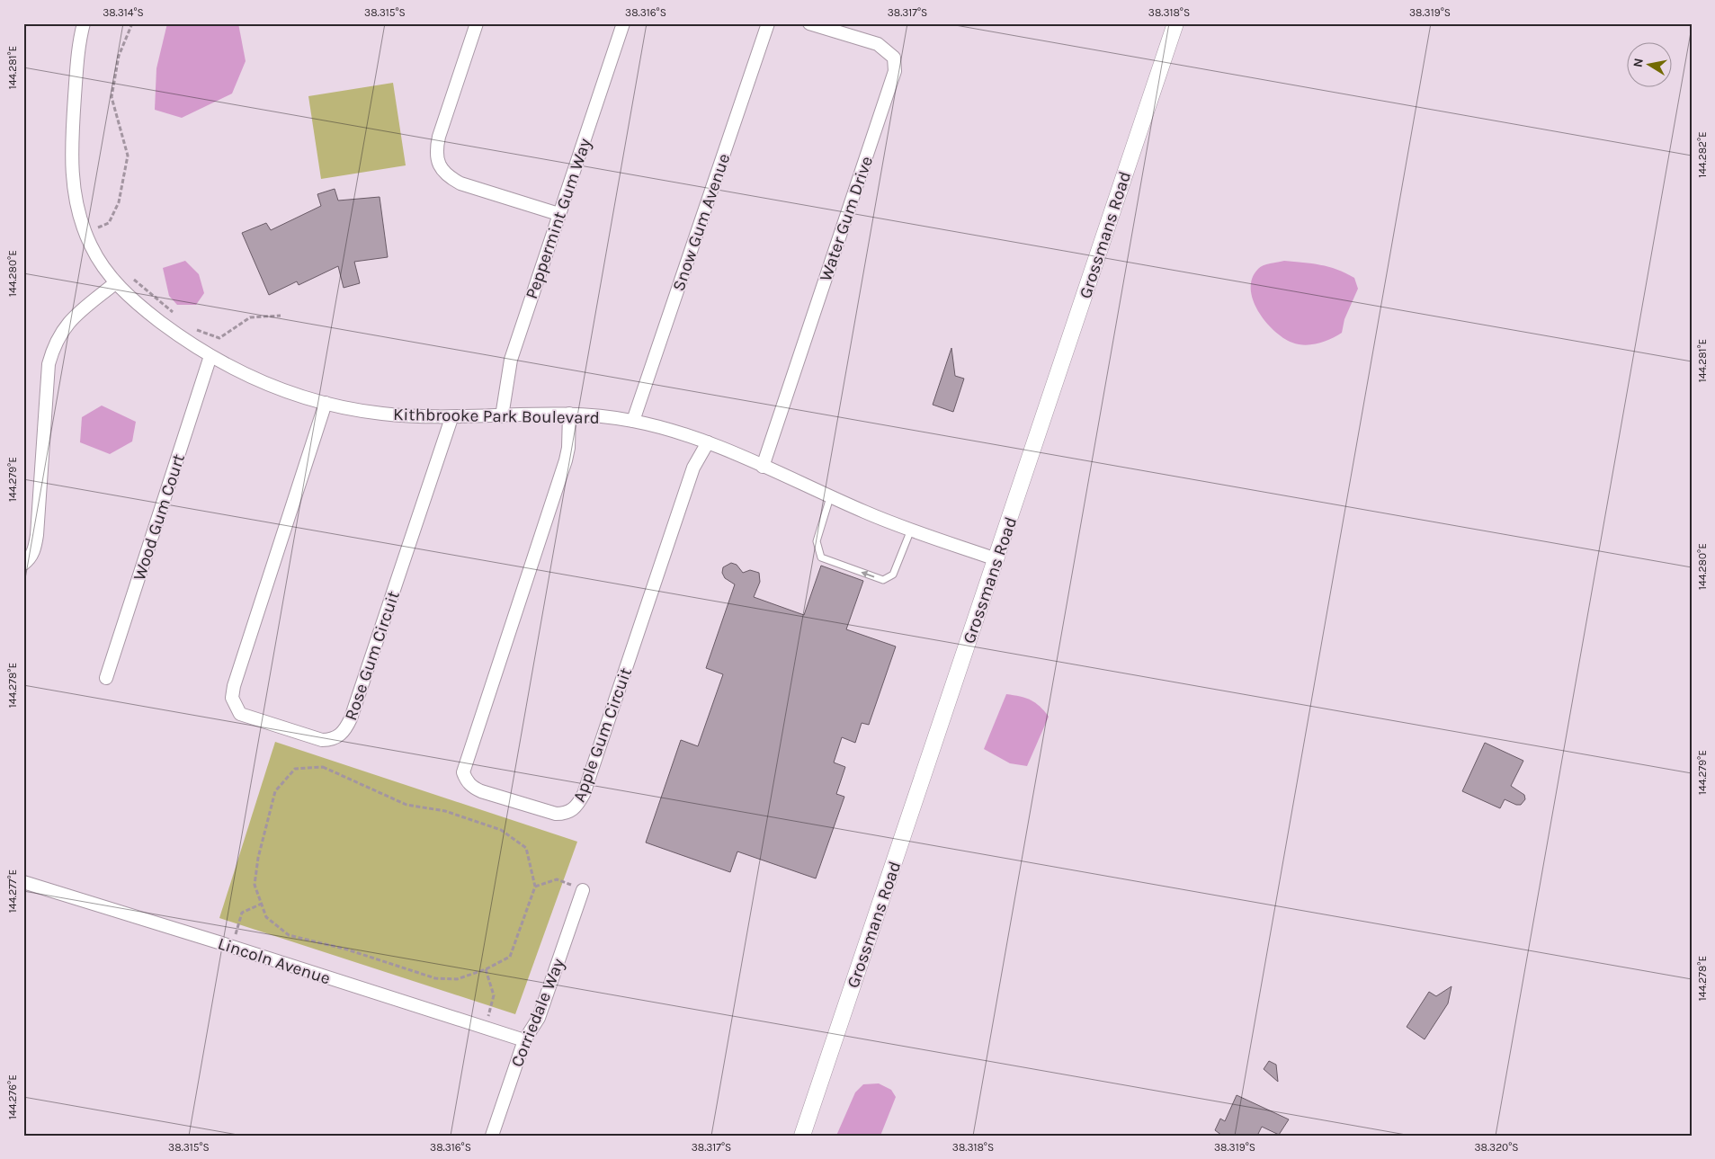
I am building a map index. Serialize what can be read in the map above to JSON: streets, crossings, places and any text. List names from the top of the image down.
{
  "streets": {
    "street": [
      "Peppermint Gum Way",
      "Water Gum Drive",
      "Snow Gum Avenue",
      "Grossmans Road",
      "Kithbrooke Park Boulevard",
      "Wood Gum Court",
      "Rose Gum Circuit",
      "Apple Gum Circuit",
      "Lincoln Avenue",
      "Corriedale Way"
    ]
  },
  "crossings": [
    ["Peppermint Gum Way", "Kithbrooke Park Boulevard"],
    ["Water Gum Drive", "Kithbrooke Park Boulevard"],
    ["Snow Gum Avenue", "Kithbrooke Park Boulevard"],
    ["Grossmans Road", "Kithbrooke Park Boulevard"],
    ["Kithbrooke Park Boulevard", "Wood Gum Court"],
    ["Kithbrooke Park Boulevard", "Rose Gum Circuit"],
    ["Kithbrooke Park Boulevard", "Apple Gum Circuit"],
    ["Lincoln Avenue", "Corriedale Way"]
  ],
  "north": "left",
  "coordinates": [
    "38.314°S",
    "38.315°S",
    "38.316°S",
    "38.317°S",
    "38.318°S",
    "38.319°S",
    "144.281°E",
    "144.282°E",
    "144.280°E",
    "144.279°E",
    "144.278°E",
    "144.277°E",
    "144.276°E",
    "38.320°S"
  ]
}
